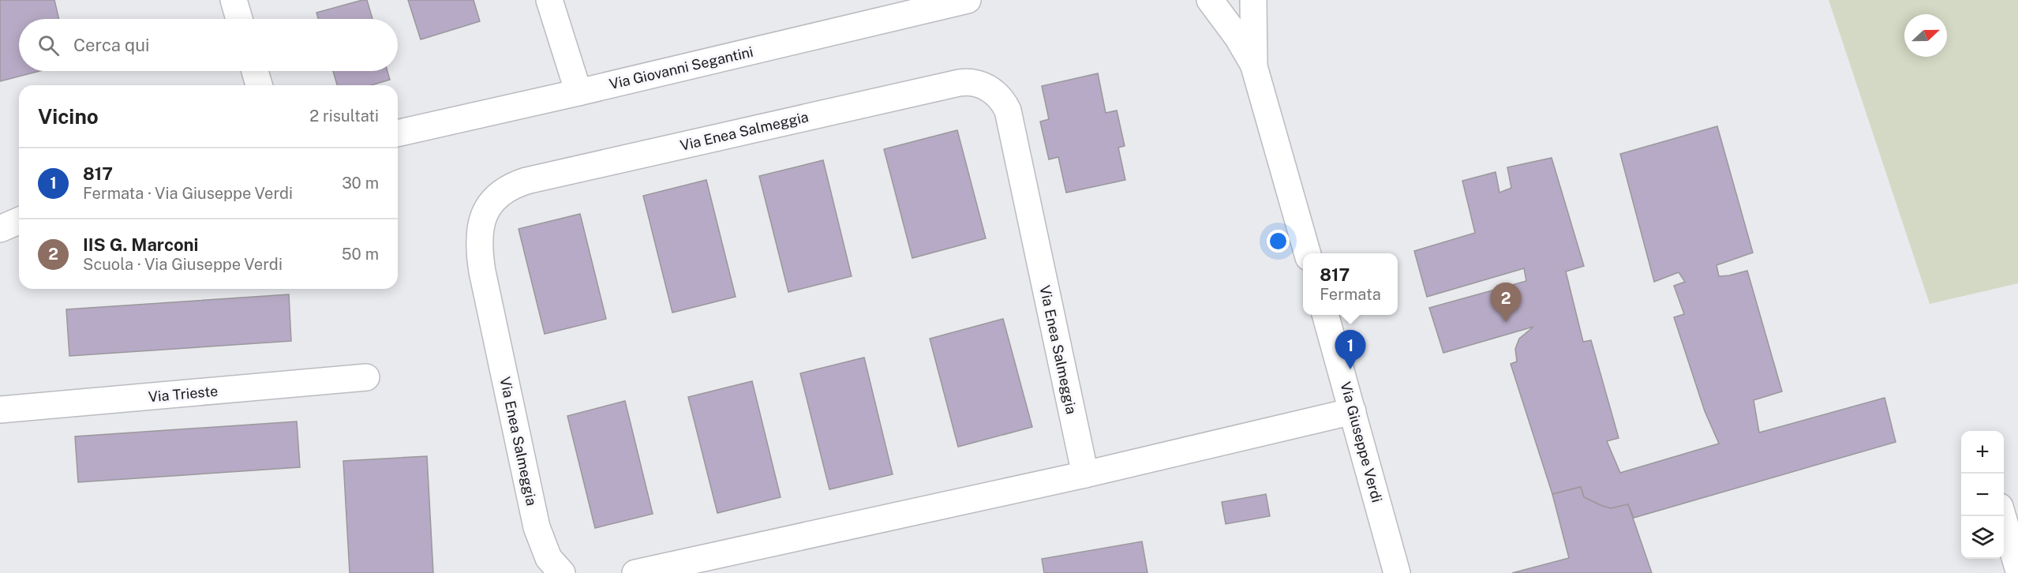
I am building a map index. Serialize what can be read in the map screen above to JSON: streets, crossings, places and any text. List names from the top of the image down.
{
  "streets": {
    "street": [
      "Via Giovanni Segantini",
      "Via Enea Salmeggia",
      "Via Trieste",
      "Via Giuseppe Verdi"
    ]
  },
  "north": "right",
  "page": {
    "search": "Cerca qui",
    "heading": ["Vicino", "2 risultati"],
    "list": [
      {
        "mark": "1",
        "name": "817",
        "note": "Fermata · Via Giuseppe Verdi",
        "value": "30 m"
      },
      {
        "mark": "2",
        "name": "IIS G. Marconi",
        "note": "Scuola · Via Giuseppe Verdi",
        "value": "50 m"
      }
    ],
    "popup": ["817", "Fermata"],
    "pins": ["2", "1"],
    "map_buttons": ["+", "−"]
  }
}
